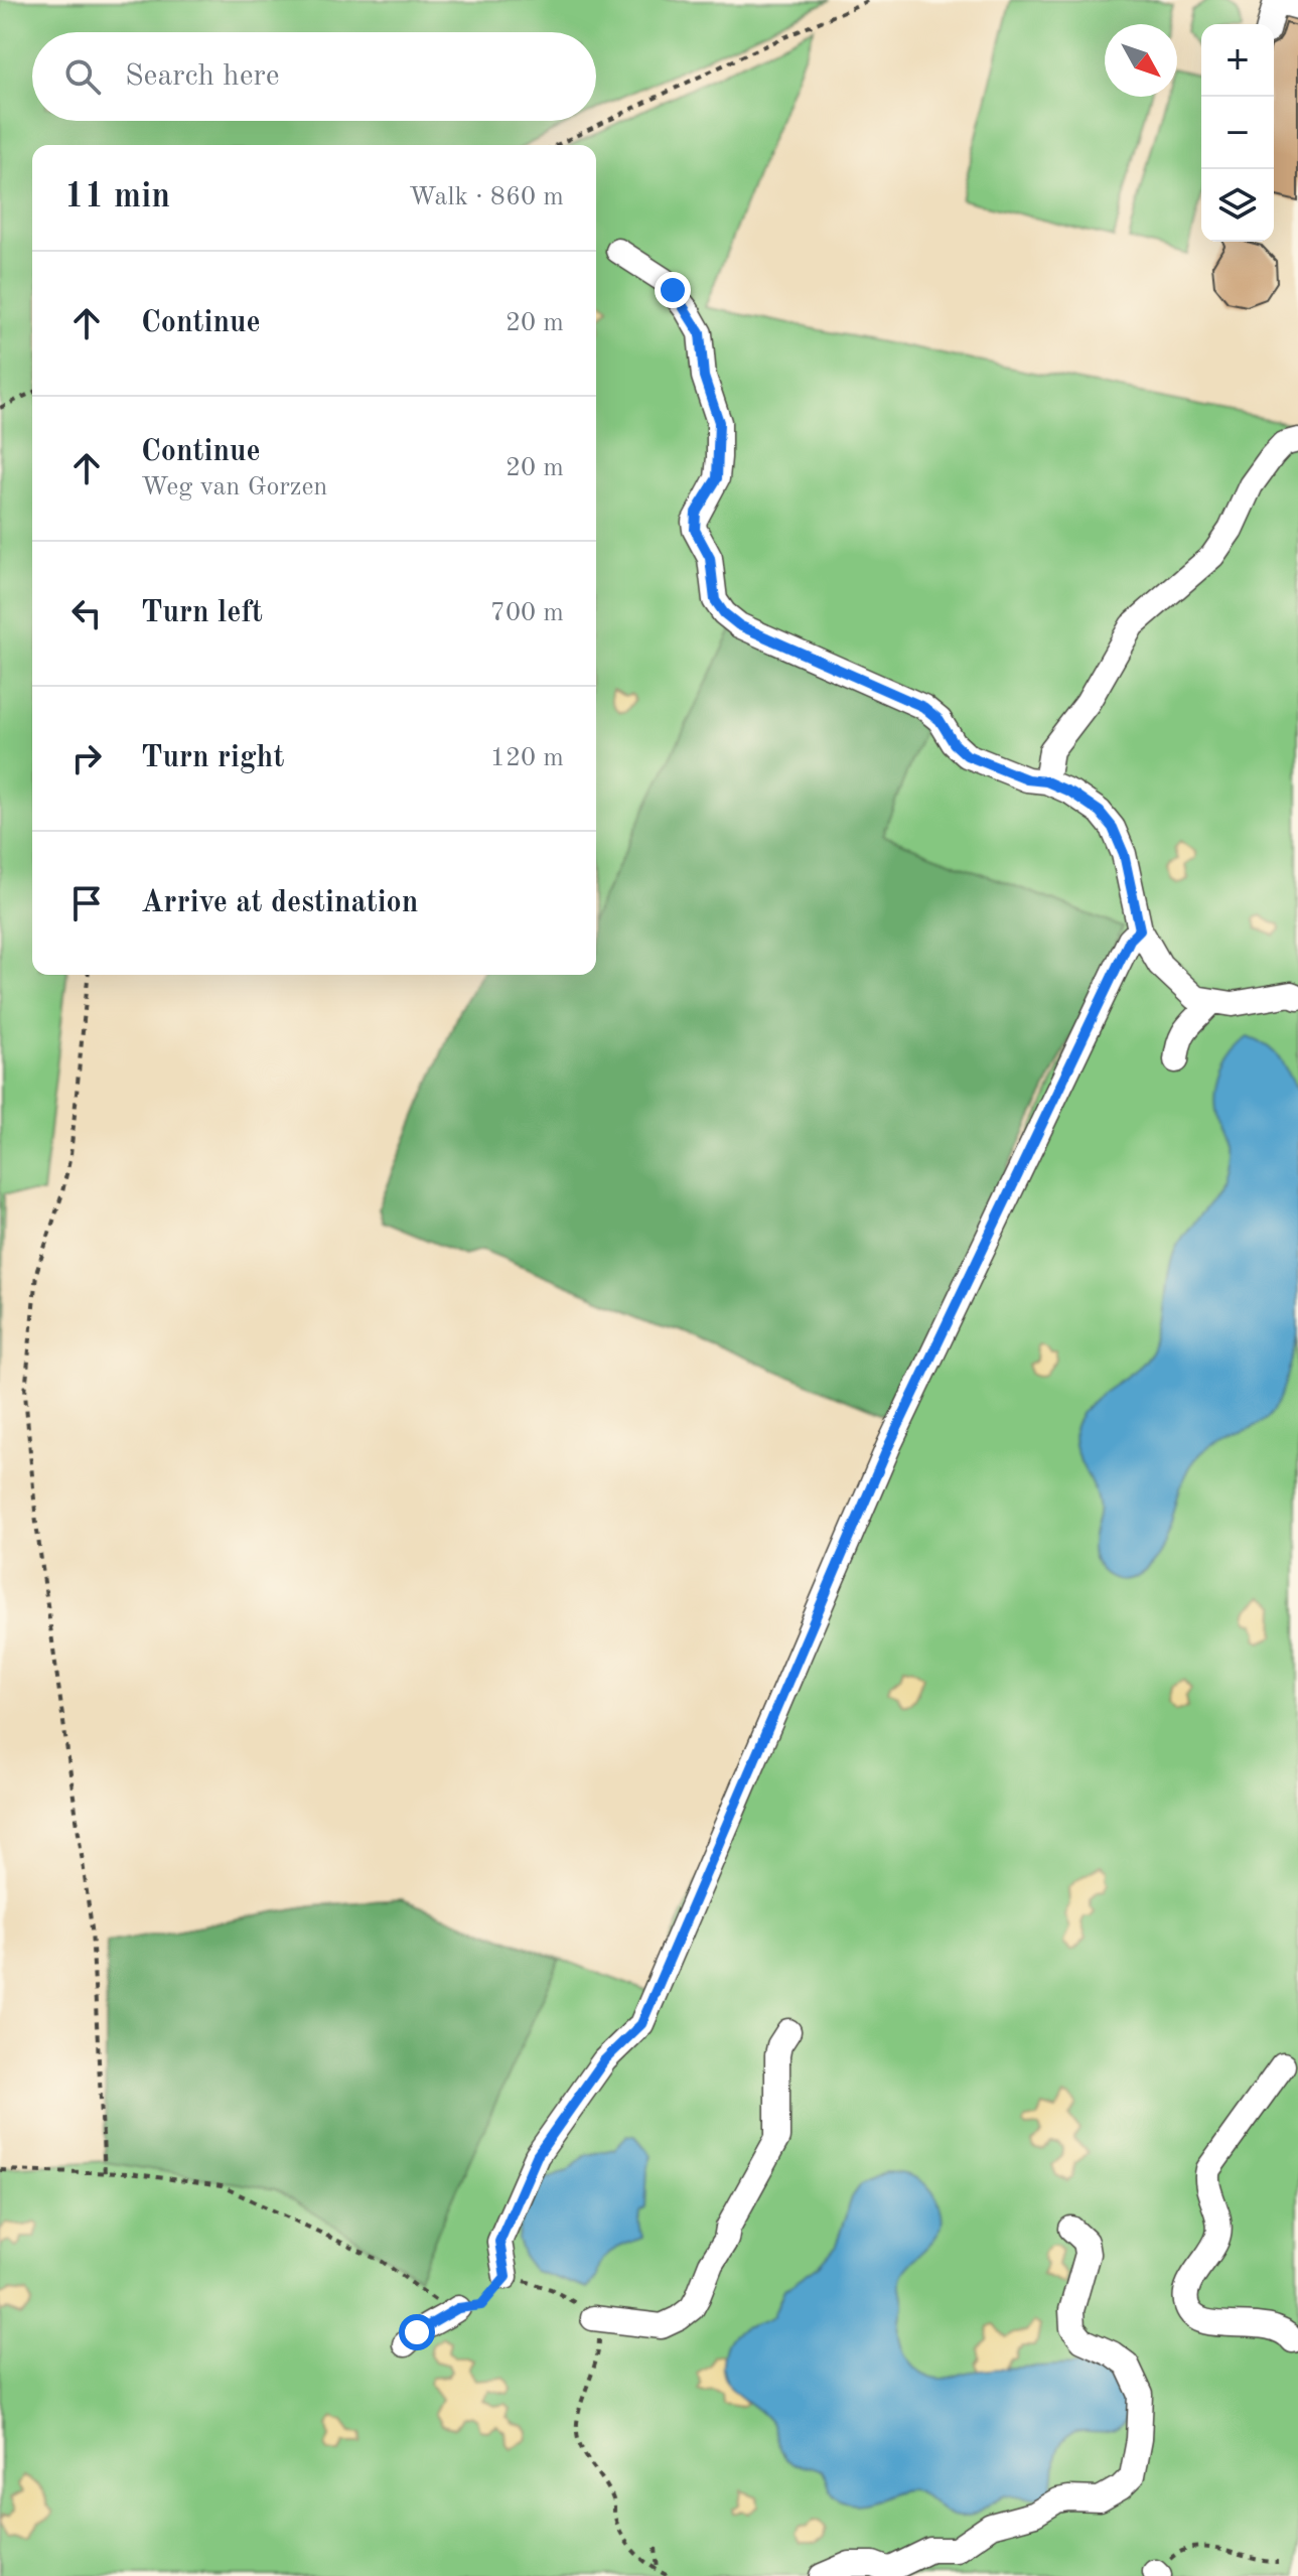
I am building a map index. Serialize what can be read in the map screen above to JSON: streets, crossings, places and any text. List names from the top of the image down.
{
  "north": "bottom right",
  "page": {
    "map_buttons": ["+", "−"],
    "search": "Search here",
    "heading": ["11 min", "Walk · 860 m"],
    "list": [
      ["Continue", "20 m"],
      ["Continue", "Weg van Gorzen", "20 m"],
      ["Turn left", "700 m"],
      ["Turn right", "120 m"],
      "Arrive at destination"
    ]
  }
}
